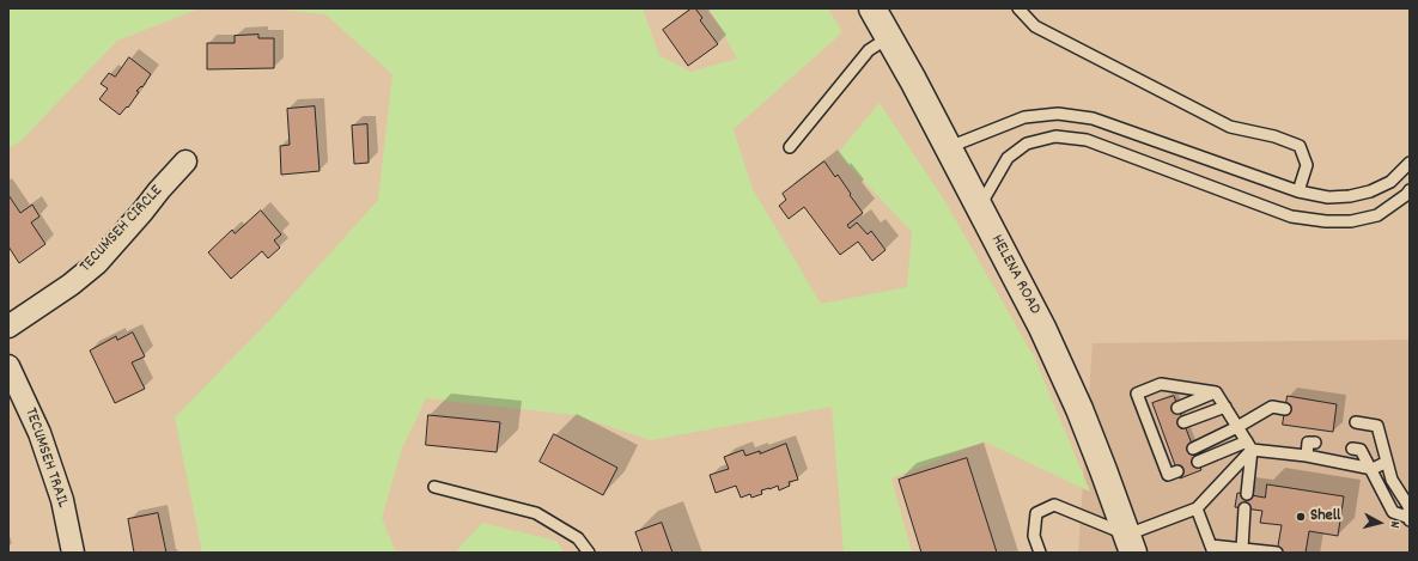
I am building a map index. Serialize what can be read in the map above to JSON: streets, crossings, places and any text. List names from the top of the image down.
{
  "streets": {
    "main road": ["HELENA ROAD"],
    "street": ["TECUMSEH CIRCLE", "TECUMSEH TRAIL"]
  },
  "places": ["Shell"],
  "north": "right"
}
